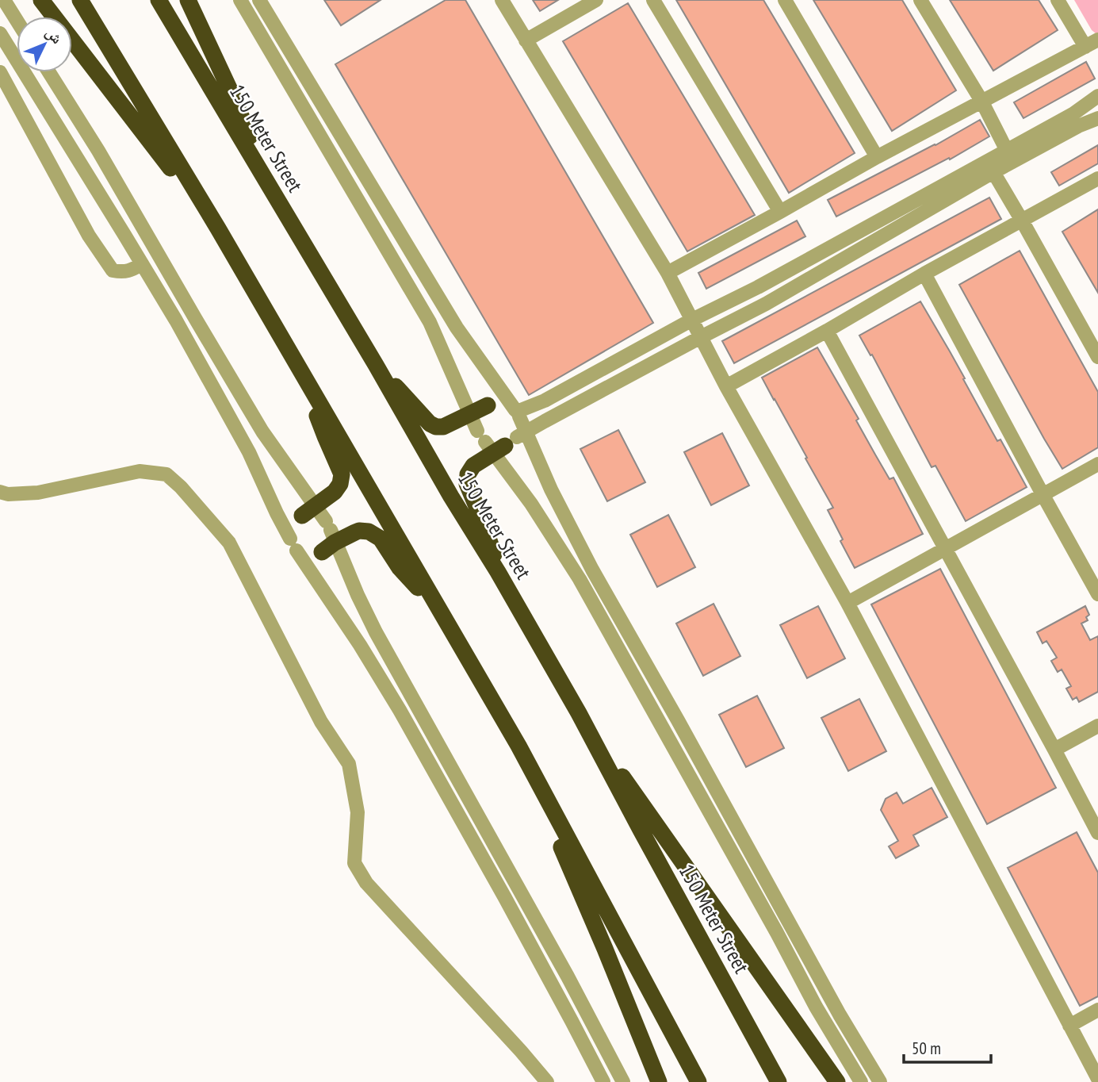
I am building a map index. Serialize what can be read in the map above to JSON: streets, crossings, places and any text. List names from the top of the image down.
{
  "streets": {
    "highway": ["150 Meter Street"]
  },
  "scale_bar": "50 m",
  "north": "top right"
}
